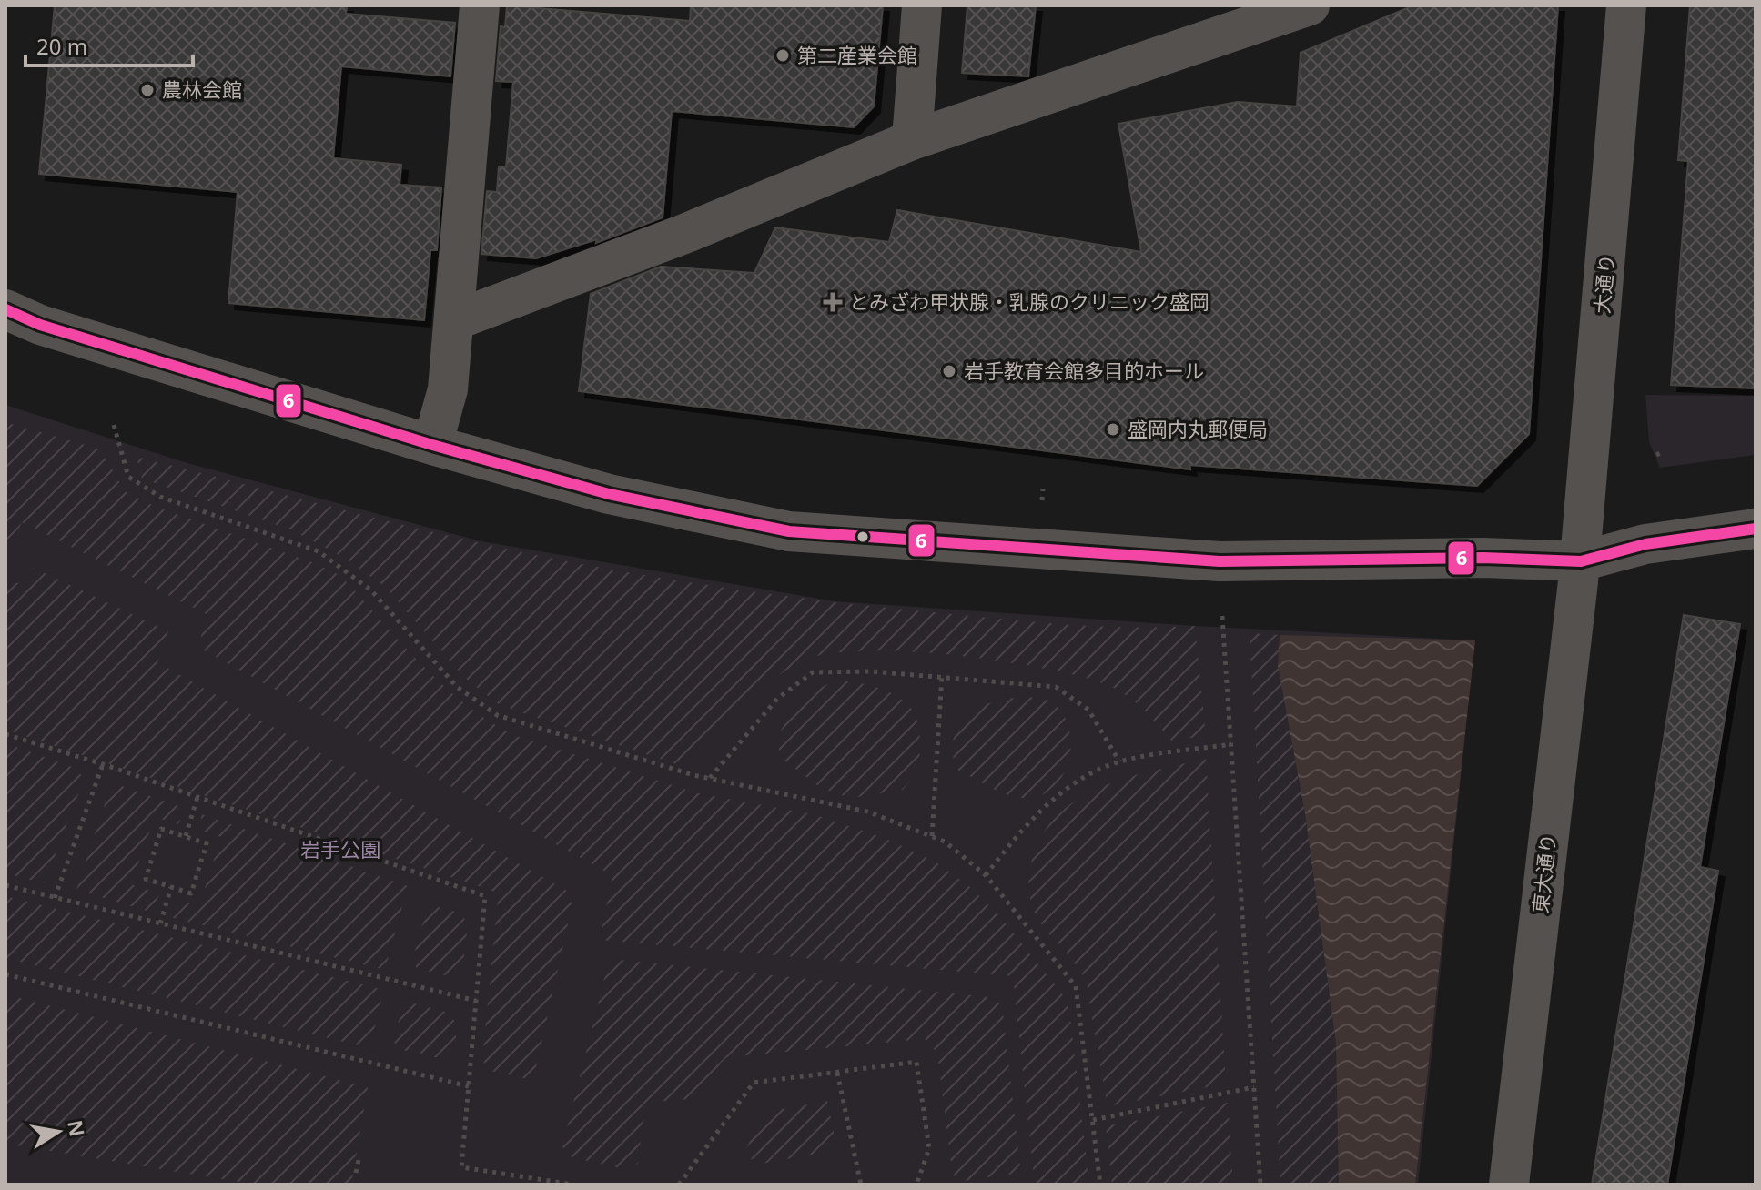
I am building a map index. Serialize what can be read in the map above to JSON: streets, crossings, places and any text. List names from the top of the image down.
{
  "streets": {
    "street": ["大通り", "東大通り"]
  },
  "crossings": [
    ["大通り", "東大通り"]
  ],
  "parks": ["岩手公園"],
  "places": {
    "other": [
      "第二産業会館",
      "農林会館",
      "岩手教育会館多目的ホール",
      "盛岡内丸郵便局"
    ],
    "health": ["とみざわ甲状腺・乳腺のクリニック盛岡"]
  },
  "lines": ["transit line 6"],
  "scale_bar": "20 m",
  "north": "right"
}
